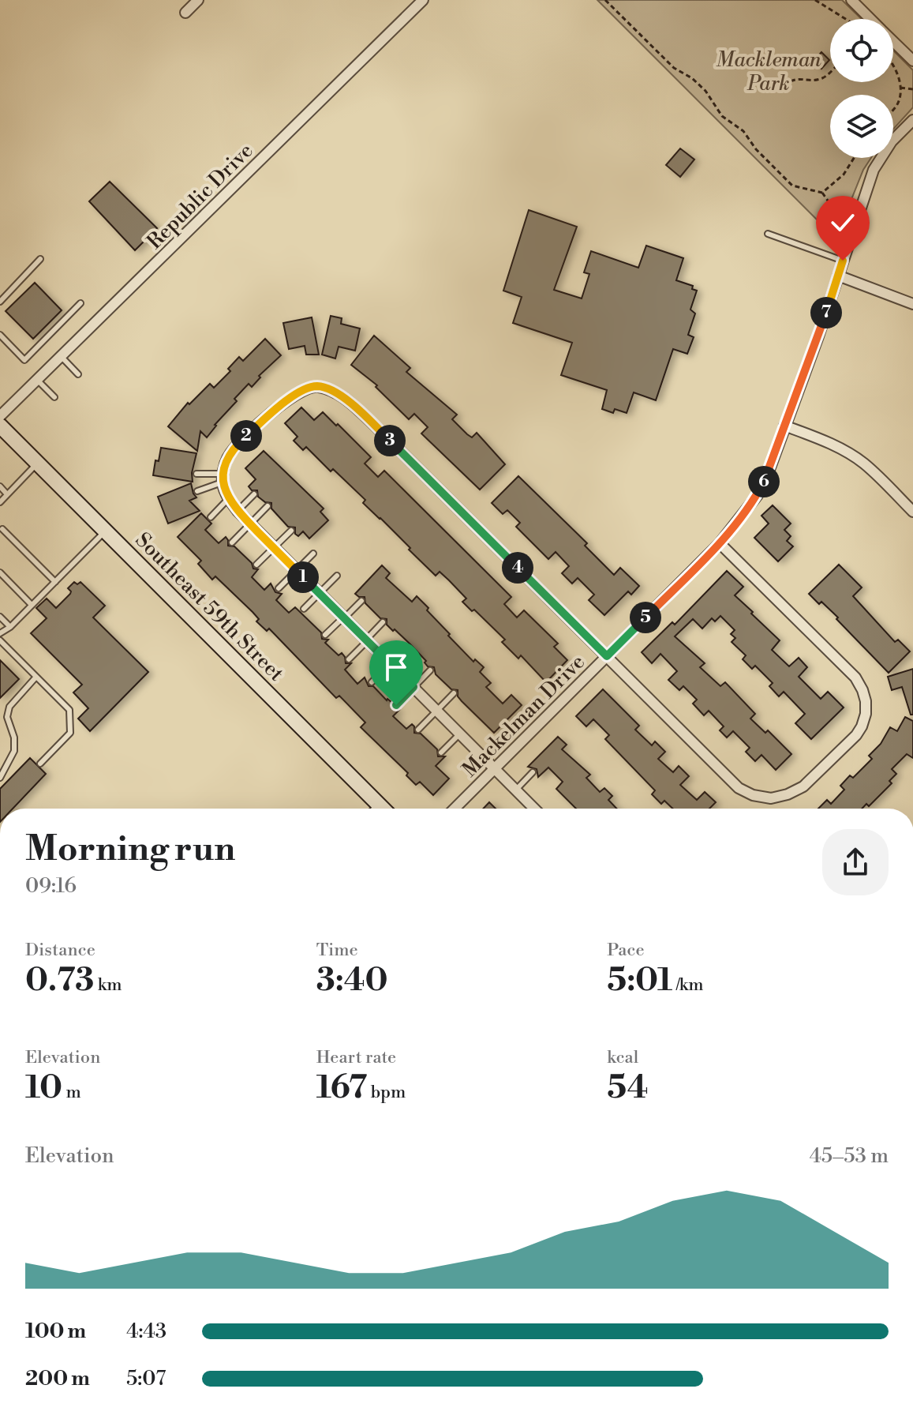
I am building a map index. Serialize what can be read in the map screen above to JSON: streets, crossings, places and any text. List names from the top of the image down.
{
  "streets": {
    "main road": ["Southeast 59th Street"],
    "street": ["Republic Drive", "Mackelman Drive"]
  },
  "parks": ["Mackleman Park"],
  "page": {
    "pins": [
      "7",
      "2",
      "3",
      "6",
      "4",
      "1",
      "5"
    ],
    "heading": ["Morning run", "09:16"],
    "stats": [
      ["Distance", "0.73 km"],
      ["Time", "3:40"],
      ["Pace", "5:01 /km"],
      ["Elevation", "10 m"],
      ["Heart rate", "167 bpm"],
      ["kcal", "54"]
    ],
    "chart": ["Elevation", "45–53 m"],
    "list": [
      {
        "name": "100 m",
        "note": "4:43"
      },
      {
        "name": "200 m",
        "note": "5:07"
      }
    ]
  }
}
